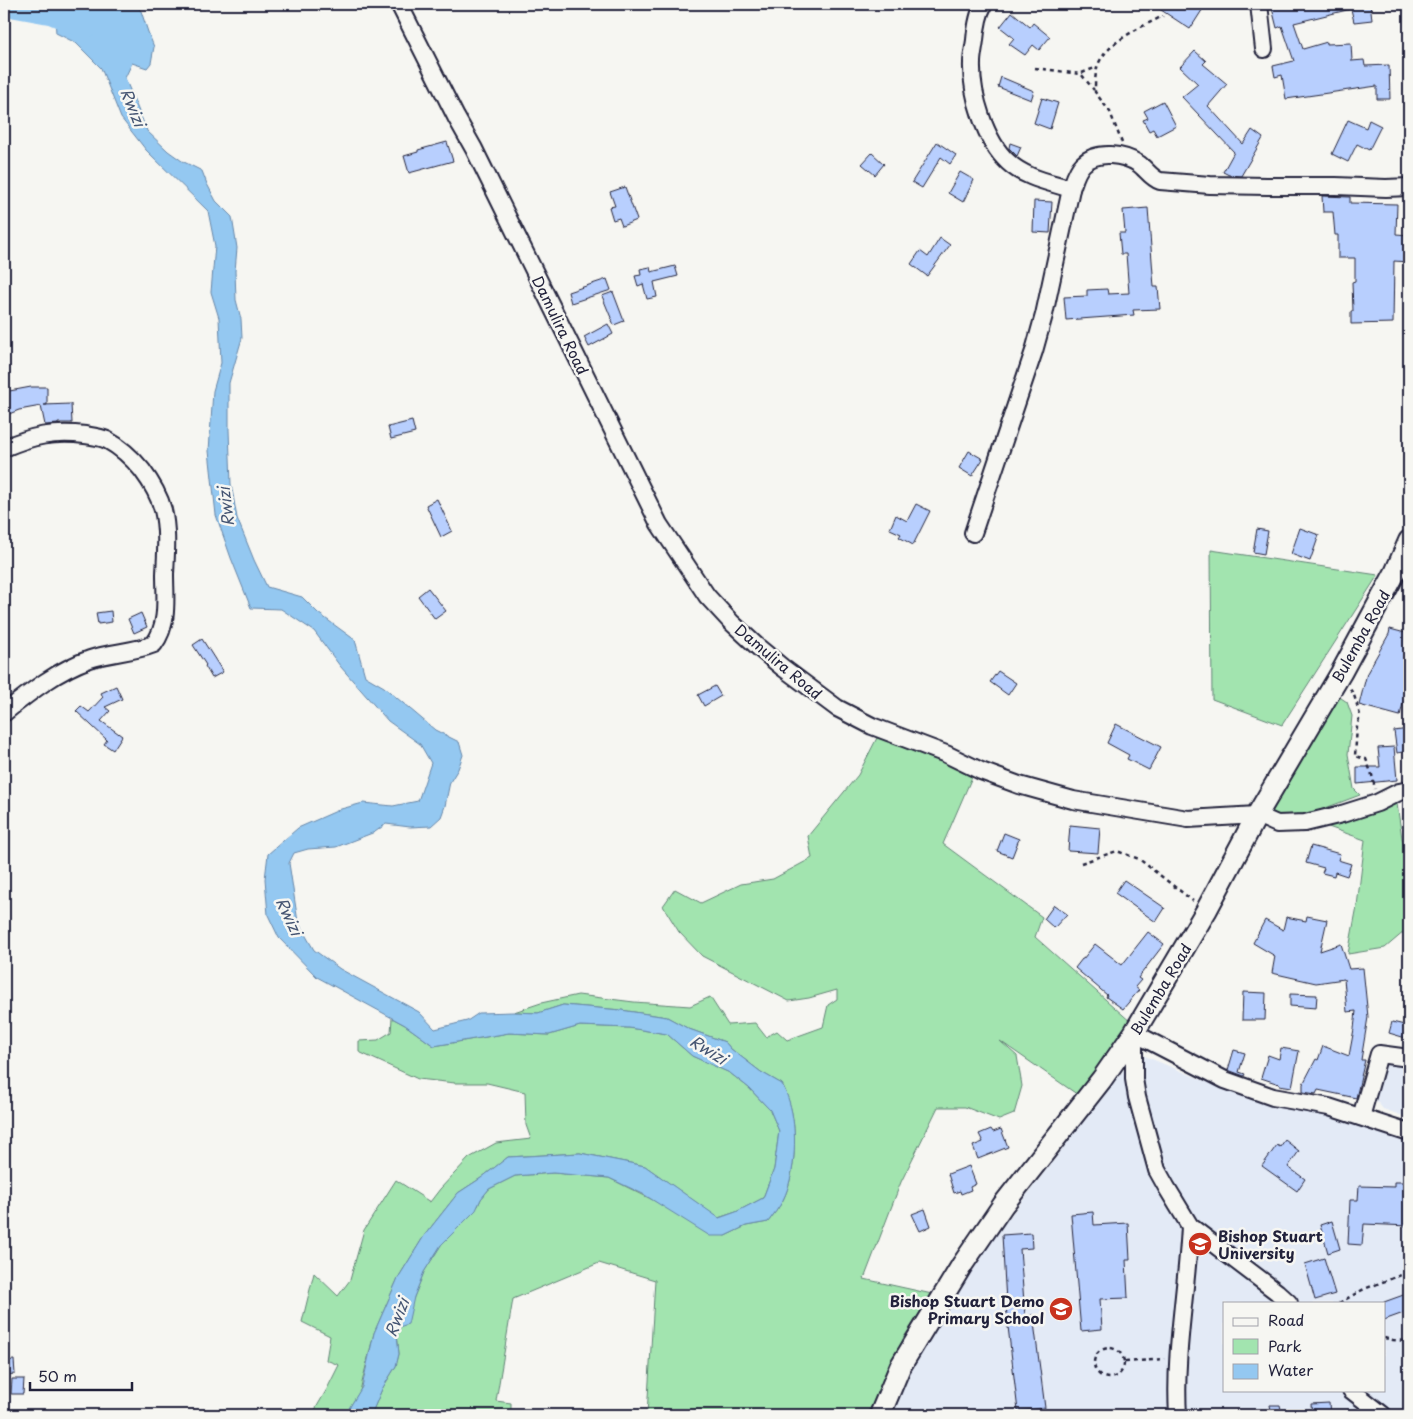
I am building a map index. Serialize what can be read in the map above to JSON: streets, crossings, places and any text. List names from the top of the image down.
{
  "streets": {
    "main road": ["Bulemba Road"],
    "street": ["Damulira Road"]
  },
  "crossings": [
    ["Damulira Road", "Bulemba Road"]
  ],
  "water": ["Rwizi"],
  "places": {
    "school or university": ["Bishop Stuart University", "Bishop Stuart Demo Primary School"]
  },
  "legend": ["Road", "Park", "Water"],
  "scale_bar": "50 m"
}
